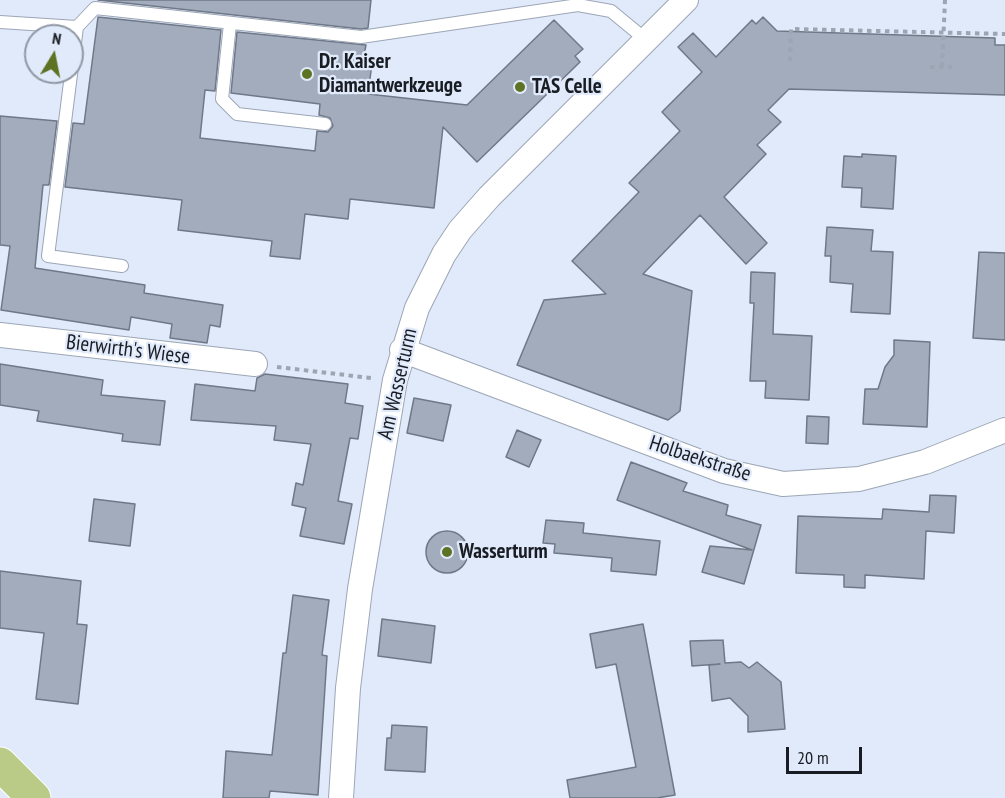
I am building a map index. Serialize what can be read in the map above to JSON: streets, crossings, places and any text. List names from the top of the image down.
{
  "streets": {
    "street": ["Bierwirth's Wiese", "Am Wasserturm", "Holbaekstraße"]
  },
  "crossings": [
    ["Am Wasserturm", "Holbaekstraße"]
  ],
  "places": ["Dr. Kaiser Diamantwerkzeuge", "TAS Celle", "Wasserturm"],
  "scale_bar": "20 m",
  "north": "top"
}
